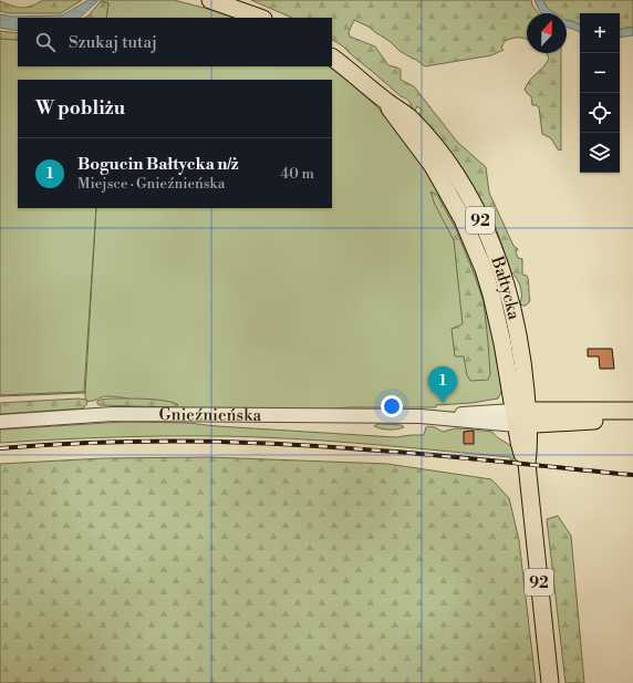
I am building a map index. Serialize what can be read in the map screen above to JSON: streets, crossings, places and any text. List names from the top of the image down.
{
  "streets": {
    "main road": ["92", "Bałtycka", "Gnieźnieńska"]
  },
  "crossings": [
    ["Bałtycka", "Gnieźnieńska"]
  ],
  "north": "top",
  "page": {
    "map_buttons": ["+", "−"],
    "search": "Szukaj tutaj",
    "heading": "W pobliżu",
    "list": [
      {
        "mark": "1",
        "name": "Bogucin Bałtycka n/ż",
        "note": "Miejsce · Gnieźnieńska",
        "value": "40 m"
      }
    ],
    "pins": "1"
  }
}
